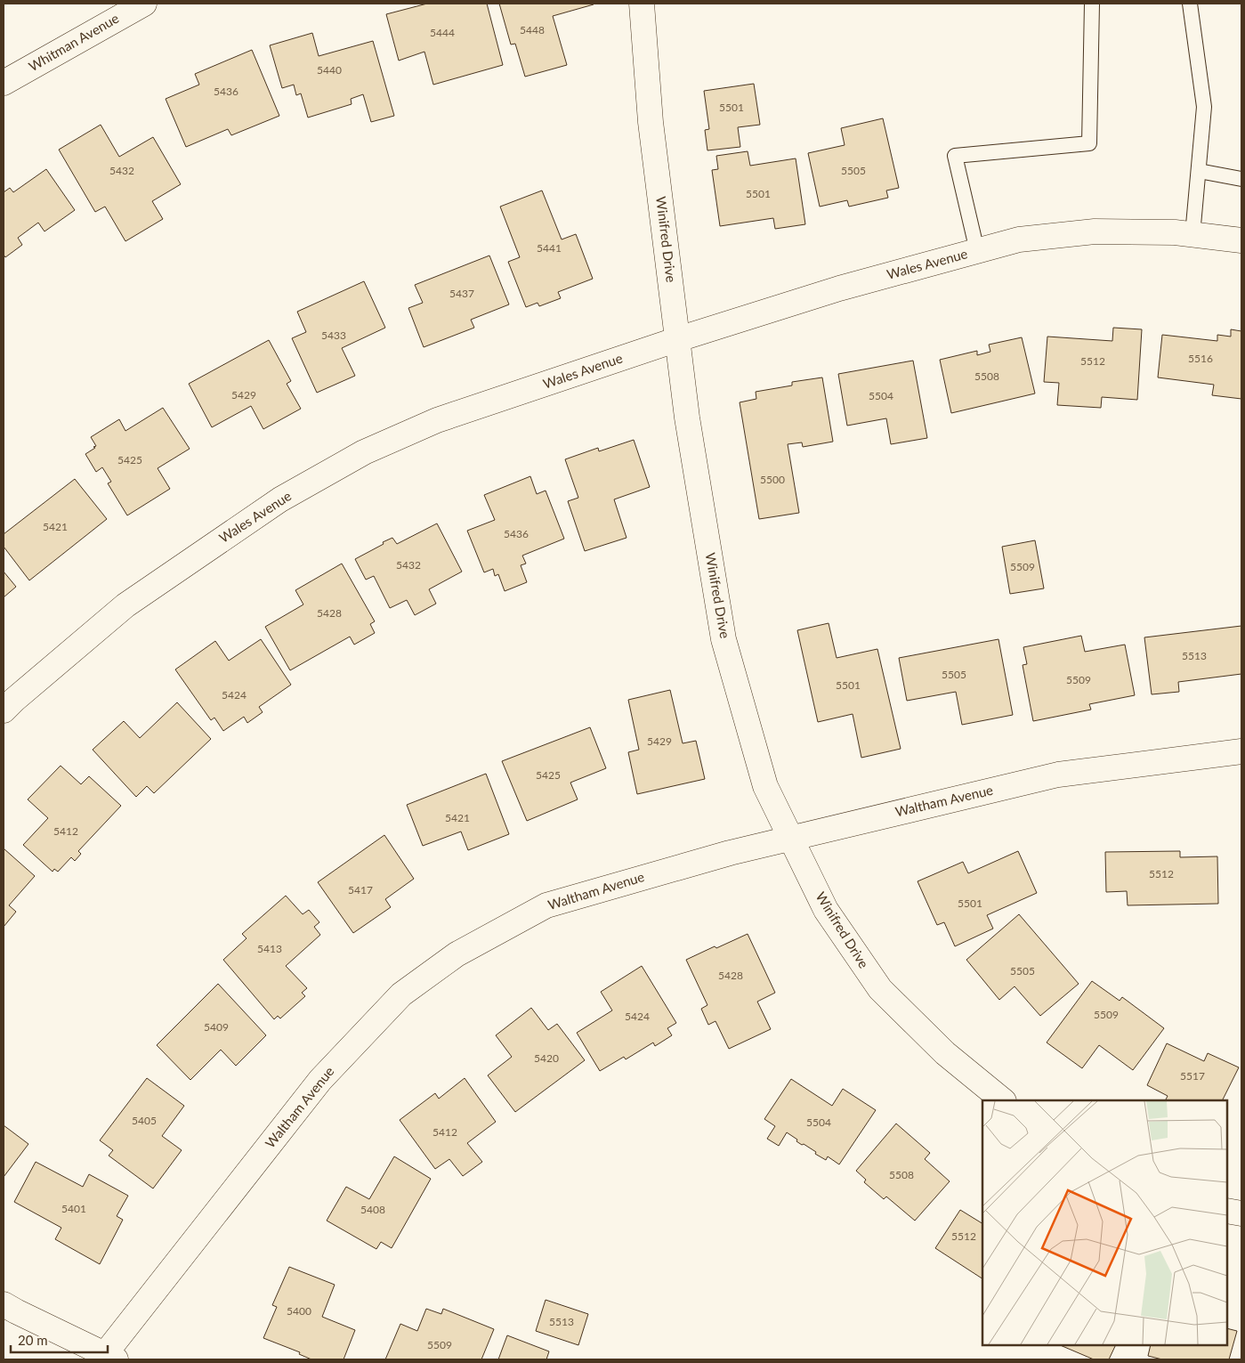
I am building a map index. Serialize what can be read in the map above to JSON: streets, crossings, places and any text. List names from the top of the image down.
{
  "streets": {
    "street": [
      "Whitman Avenue",
      "Winifred Drive",
      "Wales Avenue",
      "Waltham Avenue"
    ]
  },
  "crossings": [
    ["Winifred Drive", "Wales Avenue"],
    ["Winifred Drive", "Waltham Avenue"]
  ],
  "house_numbers": [
    "5448",
    "5444",
    "5440",
    "5436",
    "5501",
    "5432",
    "5505",
    "5501",
    "5441",
    "5437",
    "5433",
    "5516",
    "5512",
    "5508",
    "5429",
    "5504",
    "5425",
    "5500",
    "5421",
    "5436",
    "5432",
    "5509",
    "5428",
    "5513",
    "5505",
    "5509",
    "5501",
    "5424",
    "5429",
    "5425",
    "5421",
    "5412",
    "5512",
    "5417",
    "5501",
    "5413",
    "5505",
    "5428",
    "5509",
    "5424",
    "5409",
    "5420",
    "5517",
    "5405",
    "5504",
    "5412",
    "5508",
    "5401",
    "5408",
    "5512",
    "5400",
    "5513",
    "5509"
  ],
  "scale_bar": "20 m"
}
